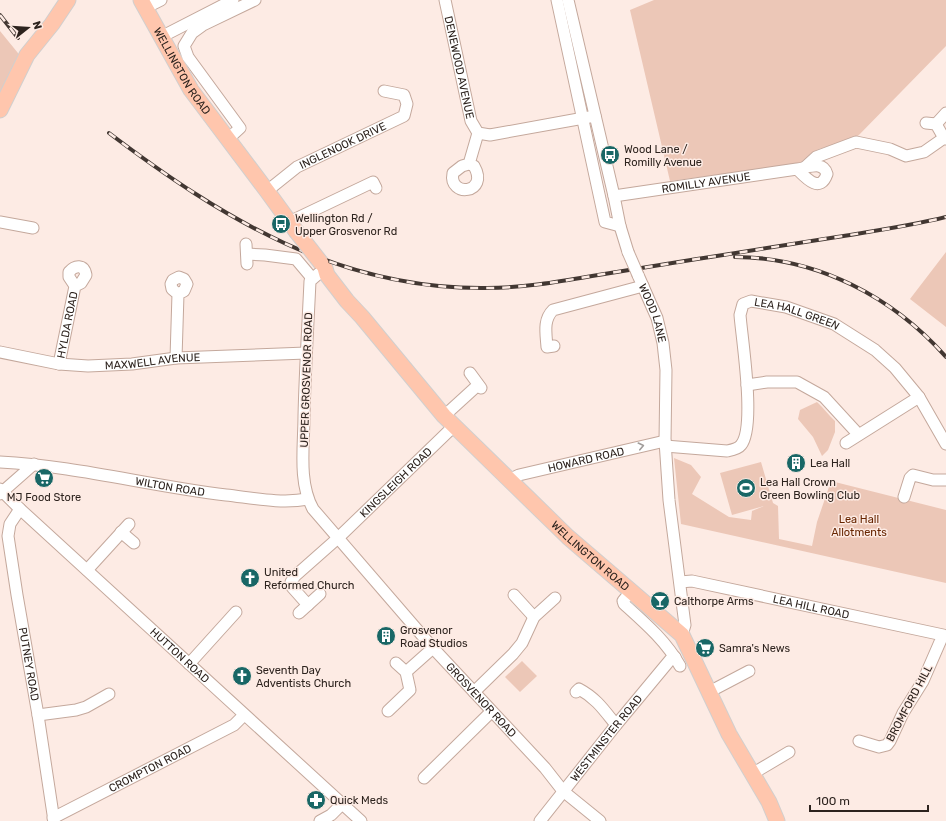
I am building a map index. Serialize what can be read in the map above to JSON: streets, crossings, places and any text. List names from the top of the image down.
{
  "streets": {
    "main road": ["WELLINGTON ROAD"],
    "street": [
      "DENEWOOD AVENUE",
      "INGLENOOK DRIVE",
      "ROMILLY AVENUE",
      "WOOD LANE",
      "LEA HALL GREEN",
      "HYLDA ROAD",
      "MAXWELL AVENUE",
      "UPPER GROSVENOR ROAD",
      "HOWARD ROAD",
      "KINGSLEIGH ROAD",
      "WILTON ROAD",
      "LEA HILL ROAD",
      "HUTTON ROAD",
      "PUTNEY ROAD",
      "GROSVENOR ROAD",
      "BROMFORD HILL",
      "WESTMINSTER ROAD",
      "CROMPTON ROAD"
    ]
  },
  "crossings": [
    ["DENEWOOD AVENUE", "WOOD LANE"],
    ["WELLINGTON ROAD", "INGLENOOK DRIVE"],
    ["WELLINGTON ROAD", "WOOD LANE"],
    ["WELLINGTON ROAD", "HOWARD ROAD"],
    ["WELLINGTON ROAD", "KINGSLEIGH ROAD"],
    ["ROMILLY AVENUE", "WOOD LANE"],
    ["WOOD LANE", "LEA HALL GREEN"],
    ["WOOD LANE", "HOWARD ROAD"],
    ["WOOD LANE", "LEA HILL ROAD"],
    ["LEA HALL GREEN", "HOWARD ROAD"],
    ["HYLDA ROAD", "MAXWELL AVENUE"],
    ["MAXWELL AVENUE", "UPPER GROSVENOR ROAD"],
    ["UPPER GROSVENOR ROAD", "WILTON ROAD"],
    ["UPPER GROSVENOR ROAD", "GROSVENOR ROAD"],
    ["KINGSLEIGH ROAD", "GROSVENOR ROAD"],
    ["WILTON ROAD", "GROSVENOR ROAD"],
    ["LEA HILL ROAD", "BROMFORD HILL"],
    ["HUTTON ROAD", "PUTNEY ROAD"],
    ["HUTTON ROAD", "CROMPTON ROAD"],
    ["PUTNEY ROAD", "CROMPTON ROAD"],
    ["GROSVENOR ROAD", "WESTMINSTER ROAD"]
  ],
  "one_way": ["HOWARD ROAD"],
  "parks": ["Lea Hall Allotments"],
  "places": {
    "bus stop": ["Wood Lane / Romilly Avenue", "Wellington Rd / Upper Grosvenor Rd"],
    "building": ["Lea Hall", "Grosvenor Road Studios"],
    "supermarket": ["MJ Food Store", "Samra's News"],
    "sports": ["Lea Hall Crown Green Bowling Club"],
    "church": ["United Reformed Church", "Seventh Day Adventists Church"],
    "bar": ["Calthorpe Arms"],
    "pharmacy": ["Quick Meds"]
  },
  "scale_bar": "100 m",
  "north": "right"
}
